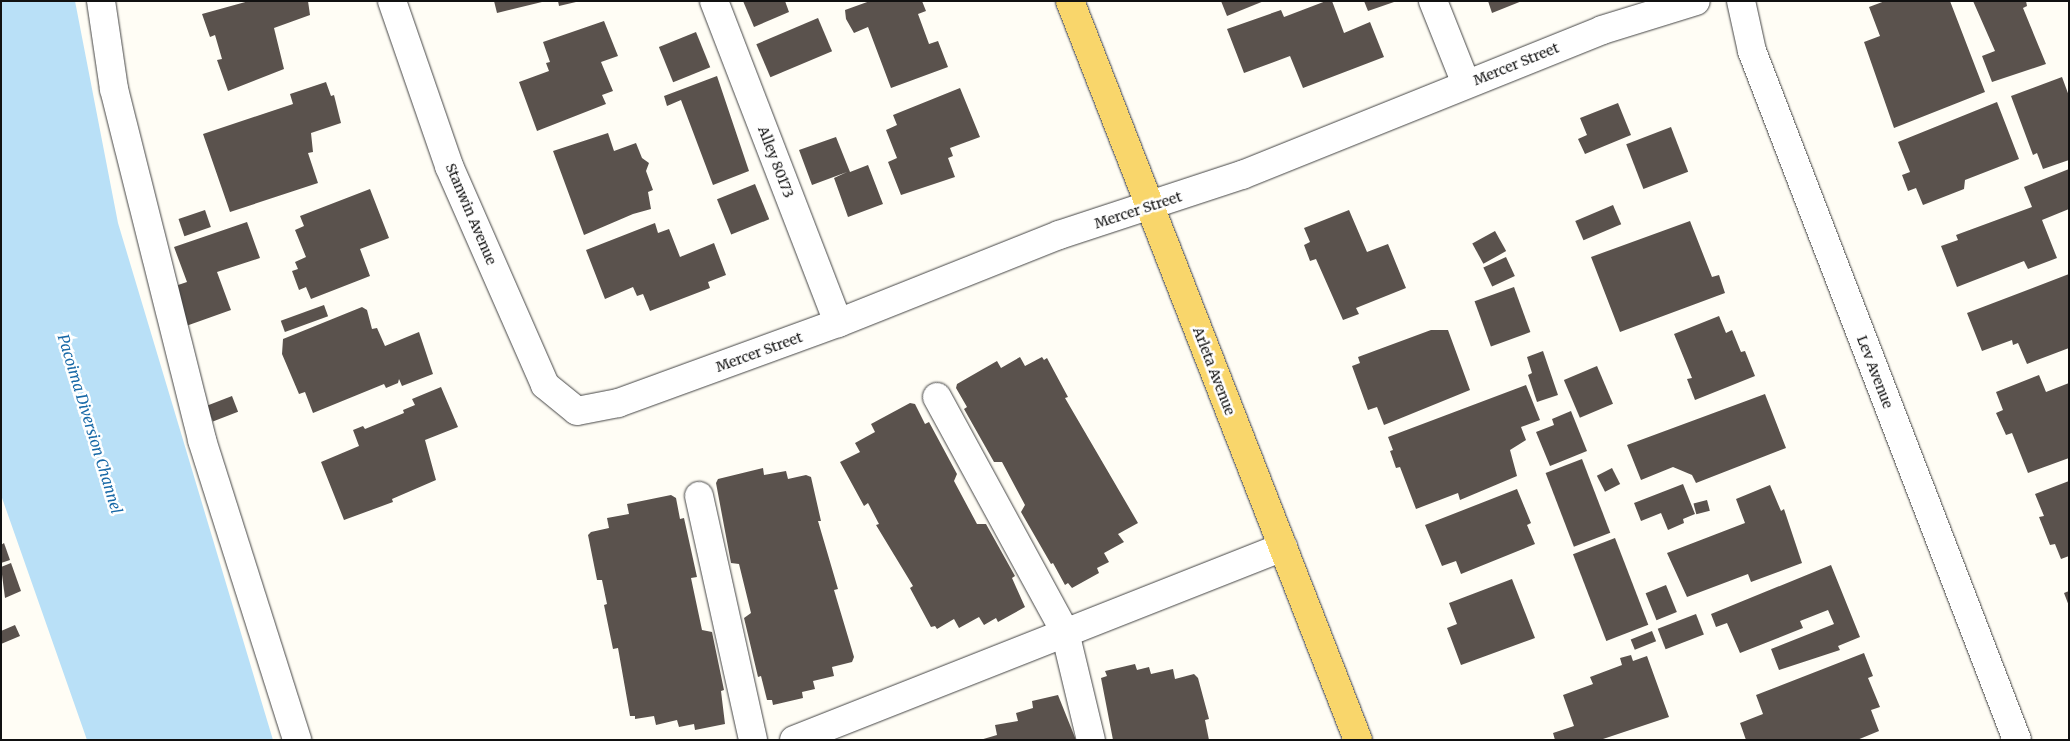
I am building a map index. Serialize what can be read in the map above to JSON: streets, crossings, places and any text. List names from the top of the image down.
{
  "streets": {
    "main road": ["Arleta Avenue"],
    "street": [
      "Mercer Street",
      "Alley 80173",
      "Stanwin Avenue",
      "Lev Avenue"
    ]
  },
  "crossings": [
    ["Mercer Street", "Alley 80173"],
    ["Mercer Street", "Stanwin Avenue"],
    ["Mercer Street", "Arleta Avenue"]
  ],
  "water": ["Pacoima Diversion Channel"]
}
